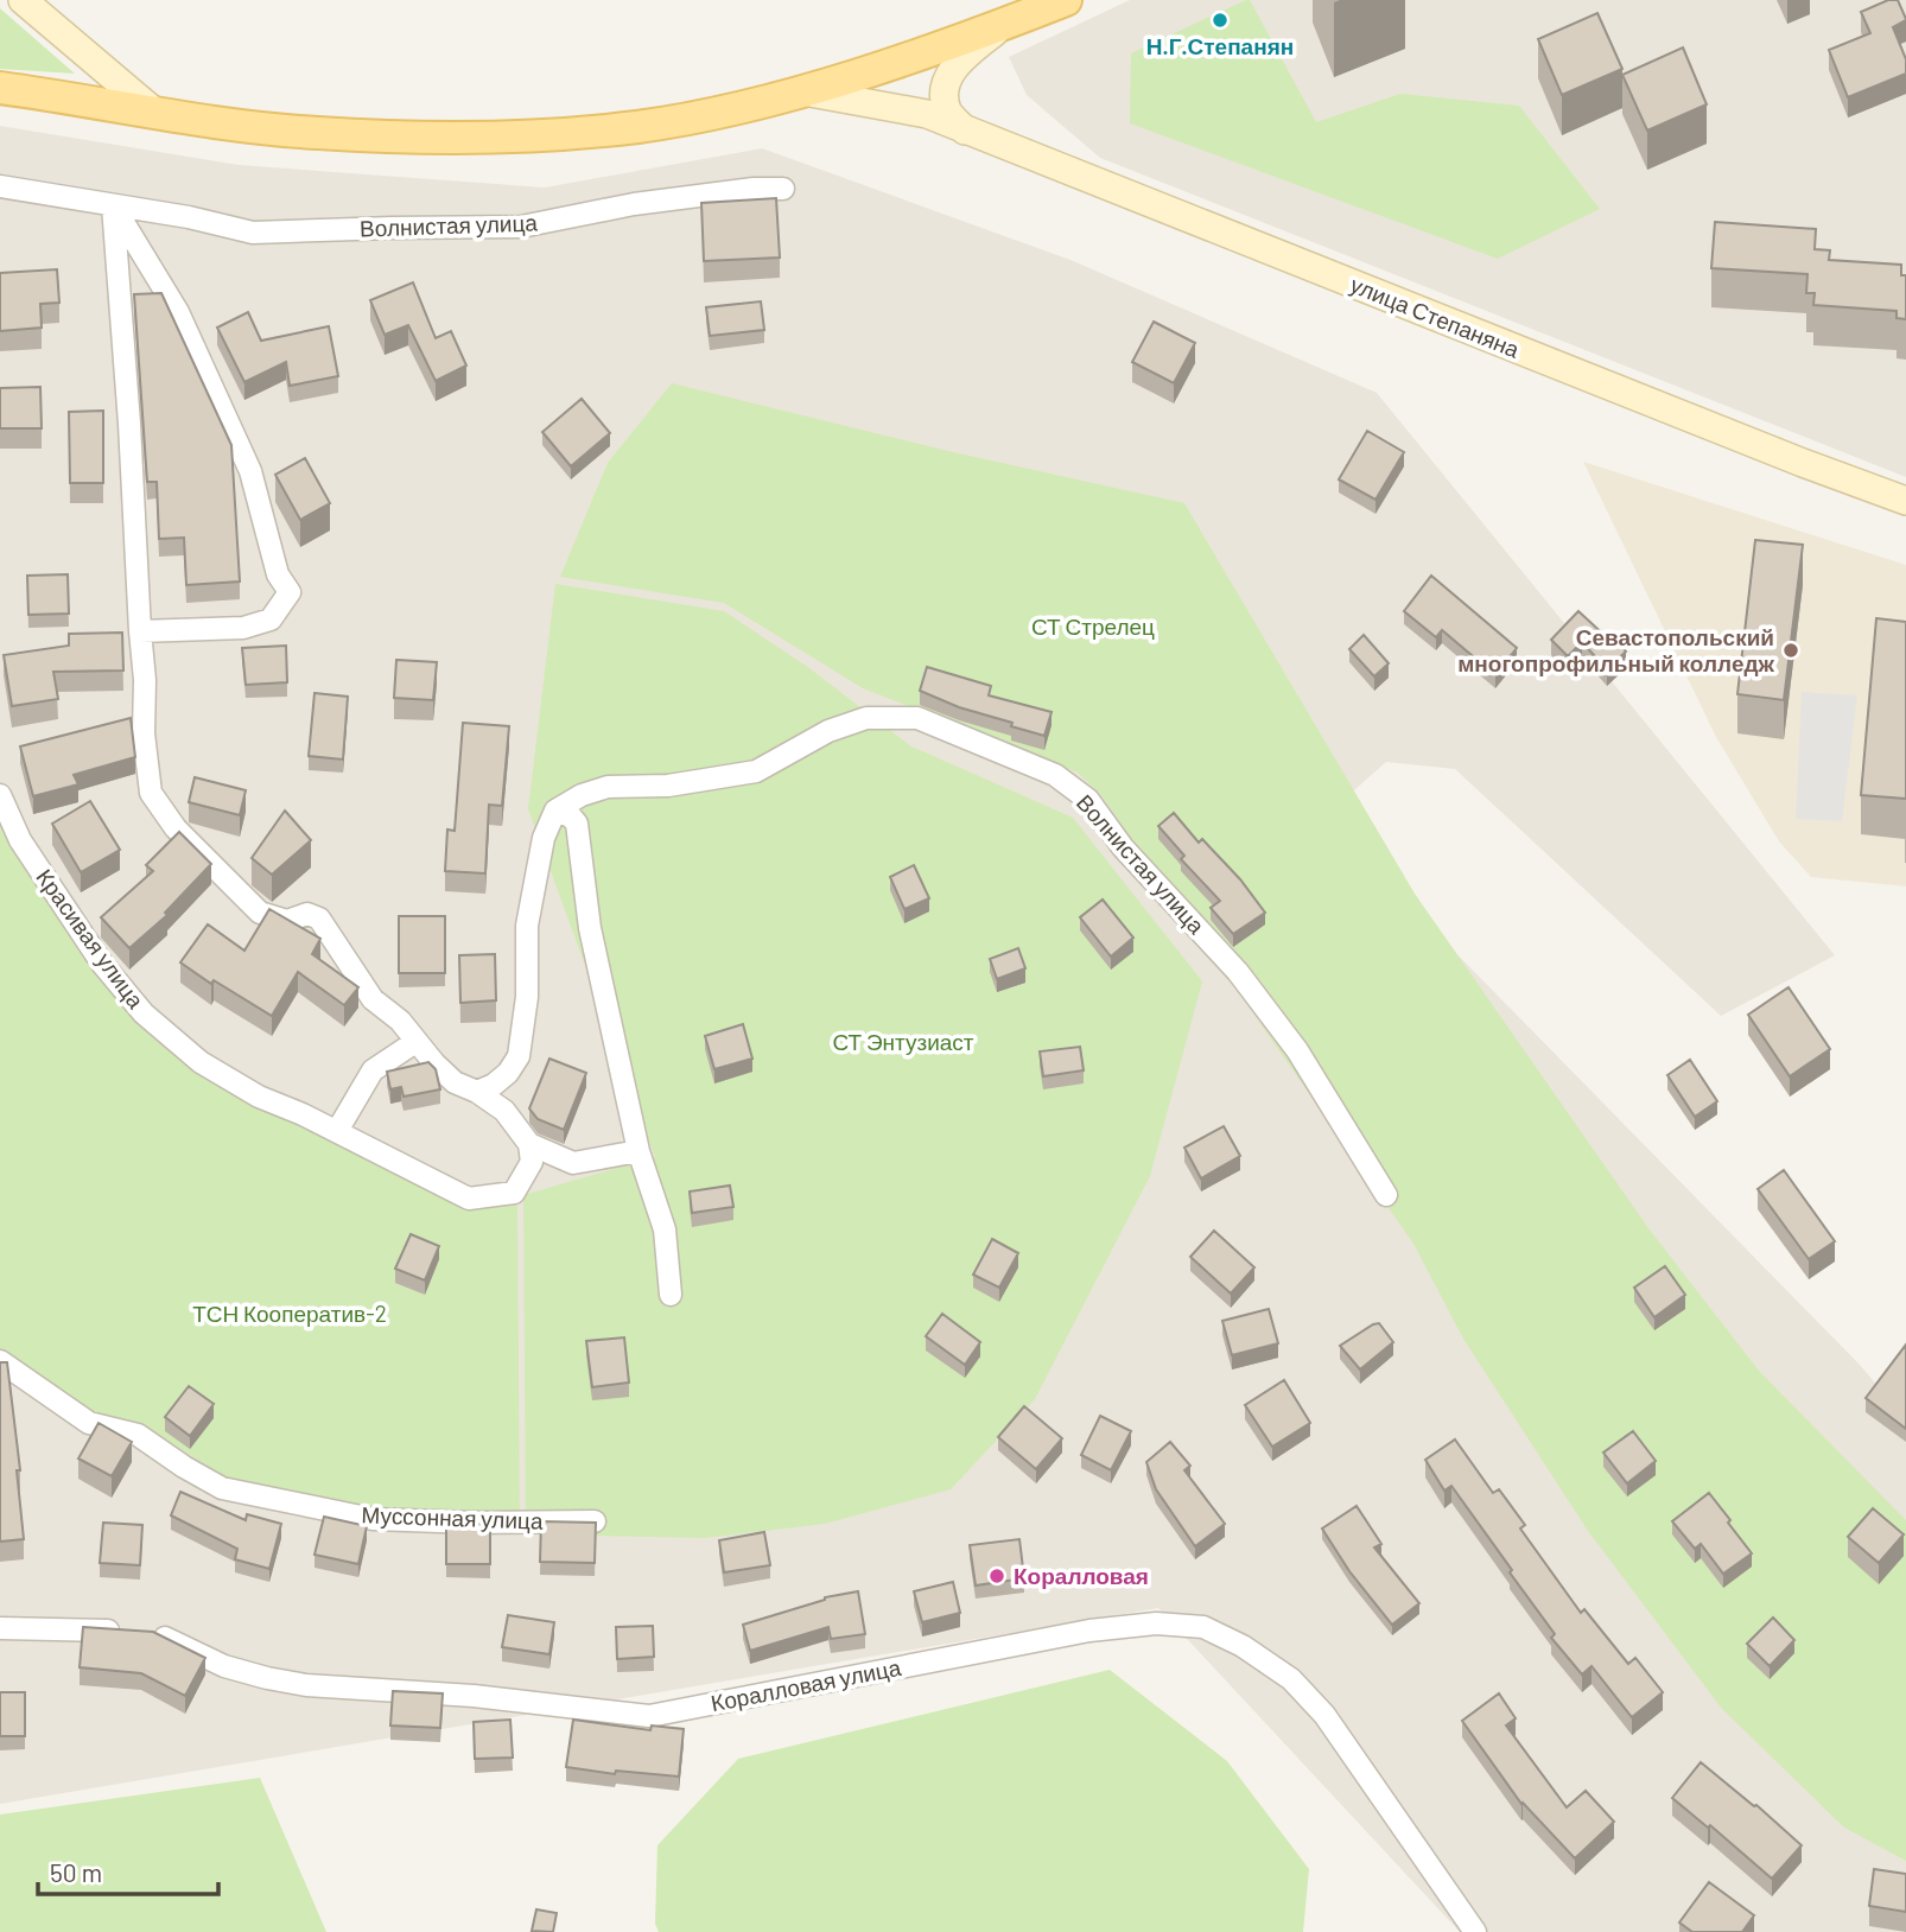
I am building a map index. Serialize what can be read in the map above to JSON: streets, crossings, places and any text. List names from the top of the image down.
{
  "streets": {
    "main road": ["улица Степаняна"],
    "street": [
      "Волнистая улица",
      "Красивая улица",
      "Муссонная улица",
      "Коралловая улица"
    ]
  },
  "parks": ["СТ Стрелец", "СТ Энтузиаст", "ТСН Кооператив-2"],
  "places": ["Н.Г.Степанян", "Севастопольский многопрофильный колледж", "Коралловая"],
  "scale_bar": "50 m"
}
